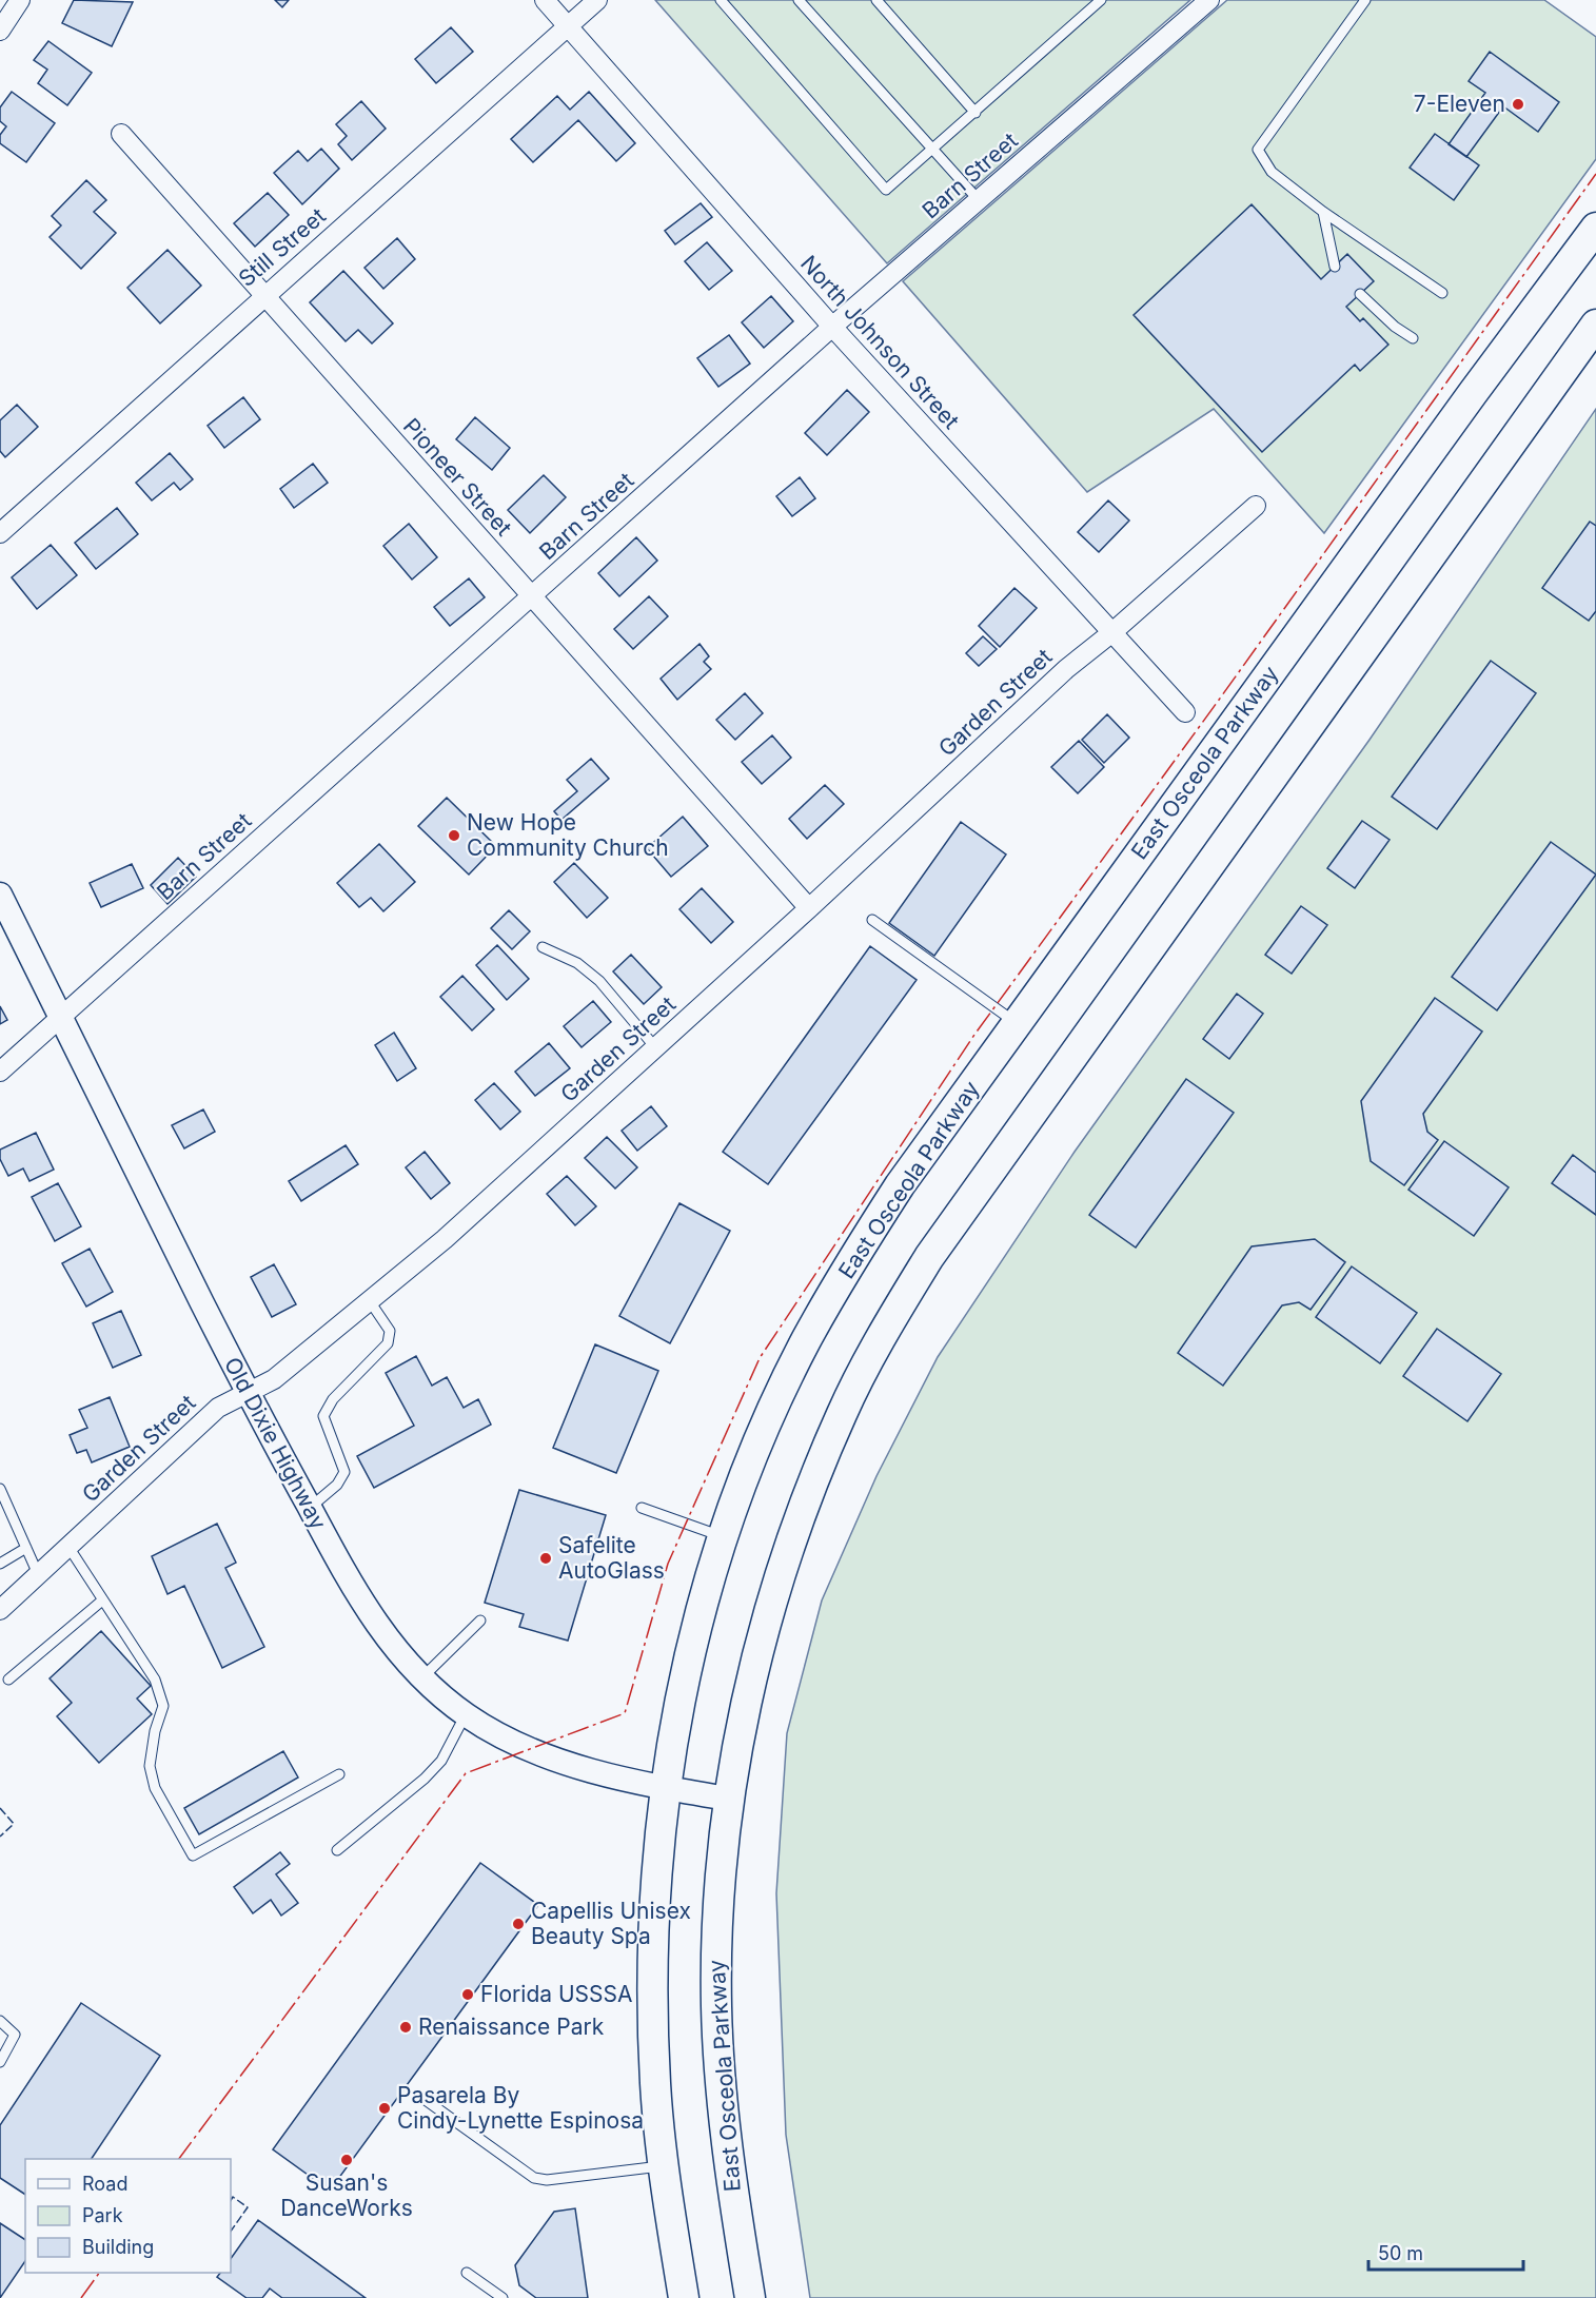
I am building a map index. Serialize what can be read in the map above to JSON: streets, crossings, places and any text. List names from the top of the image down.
{
  "streets": {
    "main road": ["East Osceola Parkway"],
    "street": [
      "Barn Street",
      "Still Street",
      "North Johnson Street",
      "Pioneer Street",
      "Garden Street",
      "Old Dixie Highway"
    ]
  },
  "crossings": [
    ["Barn Street", "North Johnson Street"],
    ["Barn Street", "Pioneer Street"],
    ["Barn Street", "Old Dixie Highway"],
    ["Still Street", "North Johnson Street"],
    ["Still Street", "Pioneer Street"],
    ["North Johnson Street", "Garden Street"],
    ["Pioneer Street", "Garden Street"],
    ["Garden Street", "Old Dixie Highway"],
    ["East Osceola Parkway", "Old Dixie Highway"]
  ],
  "places": [
    "7-Eleven",
    "New Hope Community Church",
    "Safelite AutoGlass",
    "Capellis Unisex Beauty Spa",
    "Florida USSSA",
    "Renaissance Park",
    "Pasarela By Cindy-Lynette Espinosa",
    "Susan's DanceWorks"
  ],
  "legend": ["Road", "Park", "Building"],
  "scale_bar": "50 m"
}
